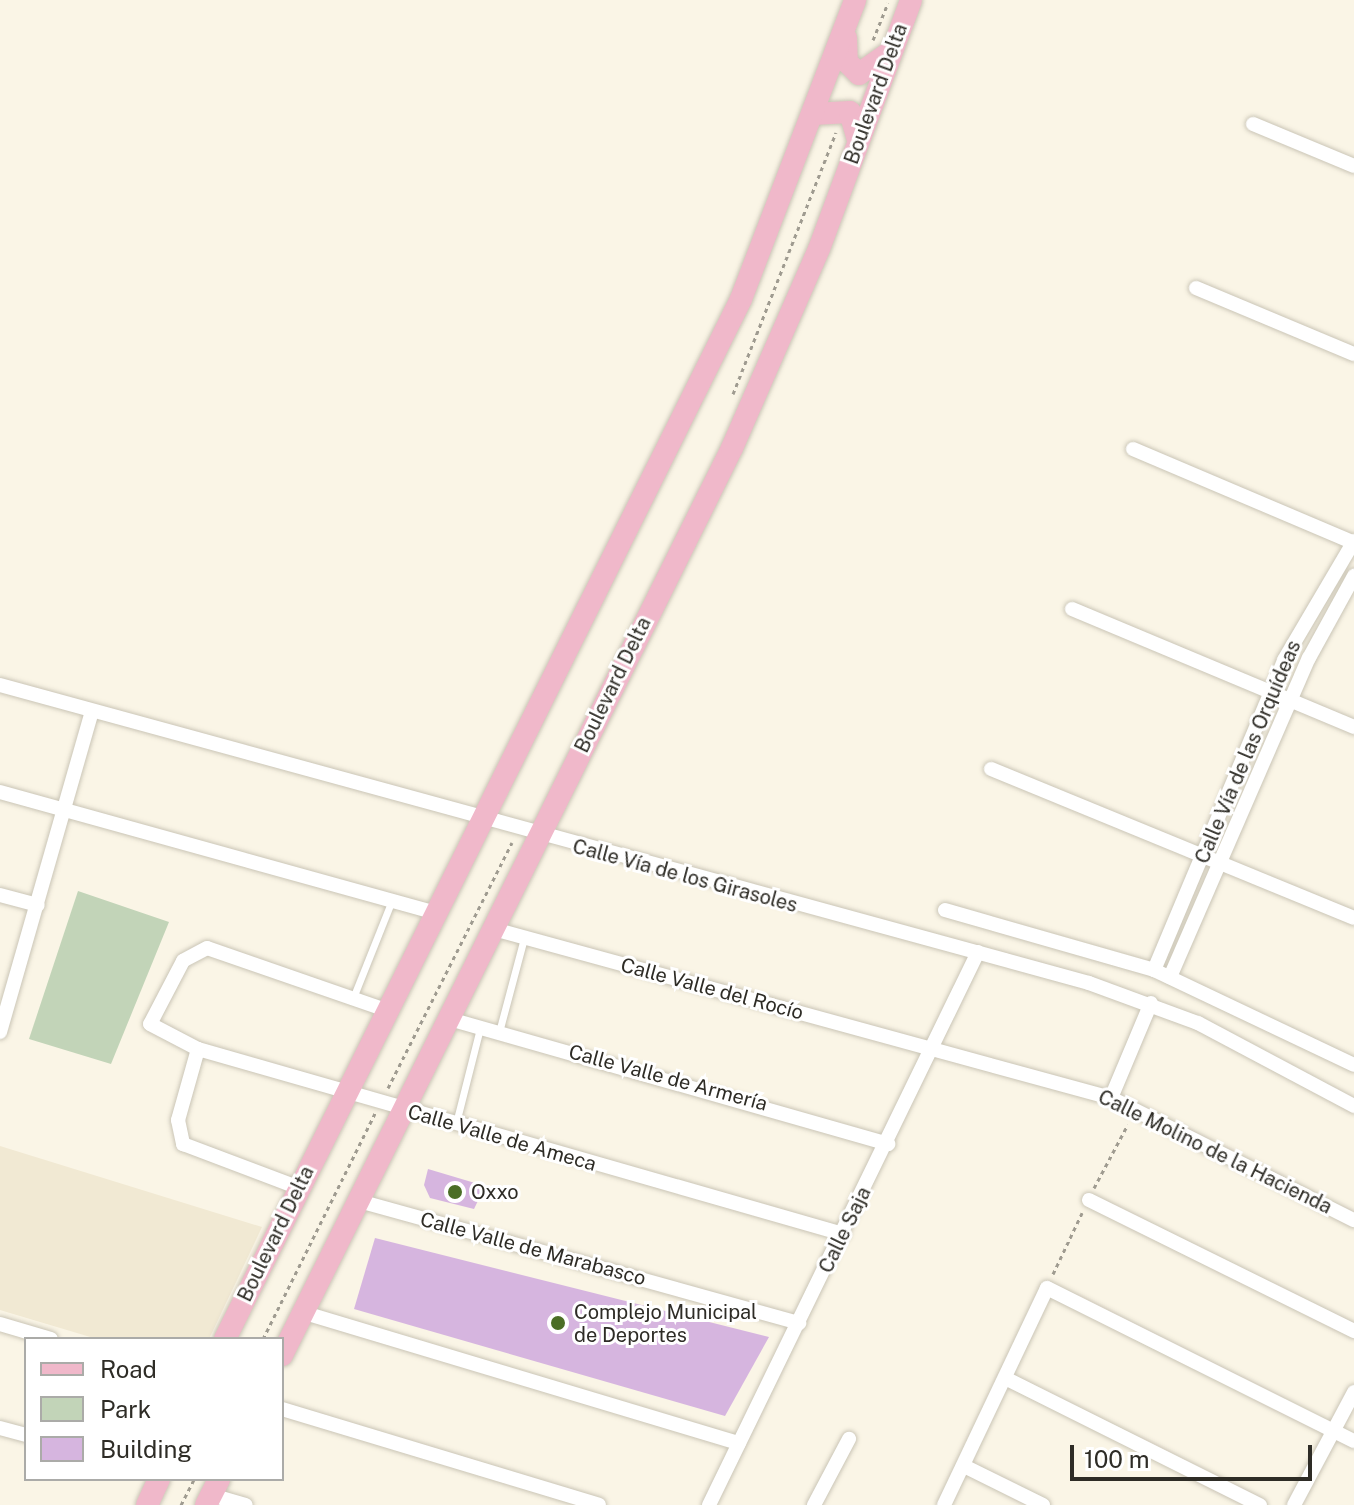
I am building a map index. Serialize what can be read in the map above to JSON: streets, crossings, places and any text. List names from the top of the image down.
{
  "streets": {
    "main road": ["Boulevard Delta"],
    "street": [
      "Calle Vía de las Orquídeas",
      "Calle Vía de los Girasoles",
      "Calle Valle del Rocío",
      "Calle Valle de Armería",
      "Calle Valle de Ameca",
      "Calle Molino de la Hacienda",
      "Calle Saja",
      "Calle Valle de Marabasco"
    ]
  },
  "crossings": [
    ["Boulevard Delta", "Calle Vía de los Girasoles"],
    ["Boulevard Delta", "Calle Valle del Rocío"],
    ["Boulevard Delta", "Calle Valle de Armería"],
    ["Boulevard Delta", "Calle Valle de Ameca"],
    ["Boulevard Delta", "Calle Valle de Marabasco"],
    ["Calle Vía de los Girasoles", "Calle Saja"],
    ["Calle Valle del Rocío", "Calle Molino de la Hacienda"],
    ["Calle Valle del Rocío", "Calle Saja"],
    ["Calle Valle de Armería", "Calle Saja"],
    ["Calle Valle de Ameca", "Calle Saja"],
    ["Calle Molino de la Hacienda", "Calle Saja"],
    ["Calle Saja", "Calle Valle de Marabasco"]
  ],
  "places": ["Oxxo", "Complejo Municipal de Deportes"],
  "legend": ["Road", "Park", "Building"],
  "scale_bar": "100 m"
}
